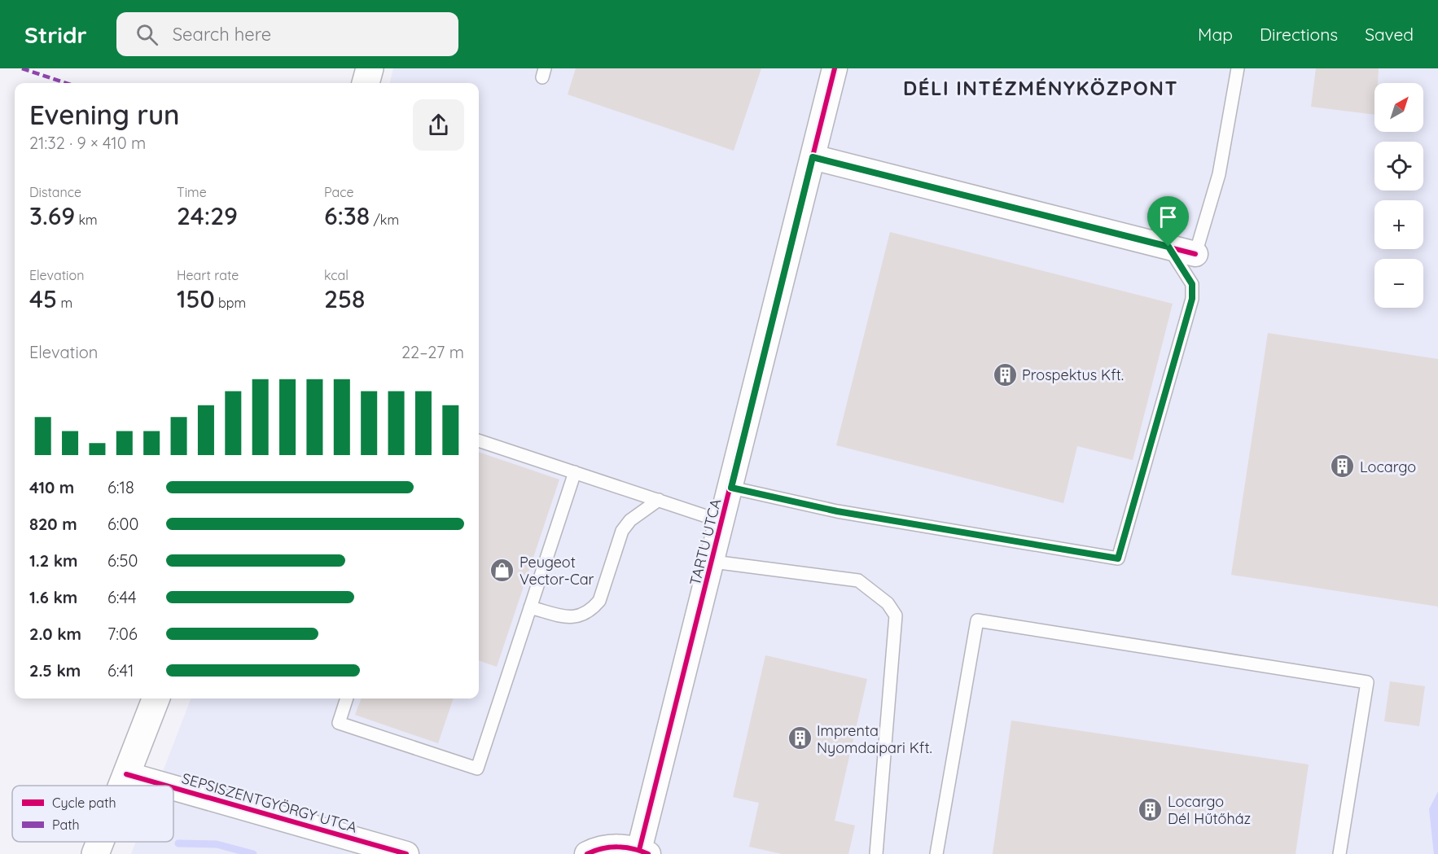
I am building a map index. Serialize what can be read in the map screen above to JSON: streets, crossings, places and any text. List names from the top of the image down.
{
  "streets": {
    "street": ["TARTU UTCA", "SEPSISZENTGYÖRGY UTCA"]
  },
  "districts": ["DÉLI INTÉZMÉNYKÖZPONT"],
  "places": {
    "building": [
      "Prospektus Kft.",
      "Locargo",
      "Imprenta Nyomdaipari Kft.",
      "Locargo Dél Hűtőház"
    ],
    "shop": ["Peugeot Vector-Car"]
  },
  "legend": ["Cycle path", "Path"],
  "north": "top right",
  "page": {
    "header": "Stridr",
    "search": "Search here",
    "nav": ["Map", "Directions", "Saved"],
    "map_buttons": ["+", "−"],
    "heading": ["Evening run", "21:32 · 9 × 410 m"],
    "stats": [
      ["Distance", "3.69 km"],
      ["Time", "24:29"],
      ["Pace", "6:38 /km"],
      ["Elevation", "45 m"],
      ["Heart rate", "150 bpm"],
      ["kcal", "258"]
    ],
    "chart": ["Elevation", "22–27 m"],
    "list": [
      {
        "name": "410 m",
        "note": "6:18"
      },
      {
        "name": "820 m",
        "note": "6:00"
      },
      {
        "name": "1.2 km",
        "note": "6:50"
      },
      {
        "name": "1.6 km",
        "note": "6:44"
      },
      {
        "name": "2.0 km",
        "note": "7:06"
      },
      {
        "name": "2.5 km",
        "note": "6:41"
      }
    ]
  }
}
